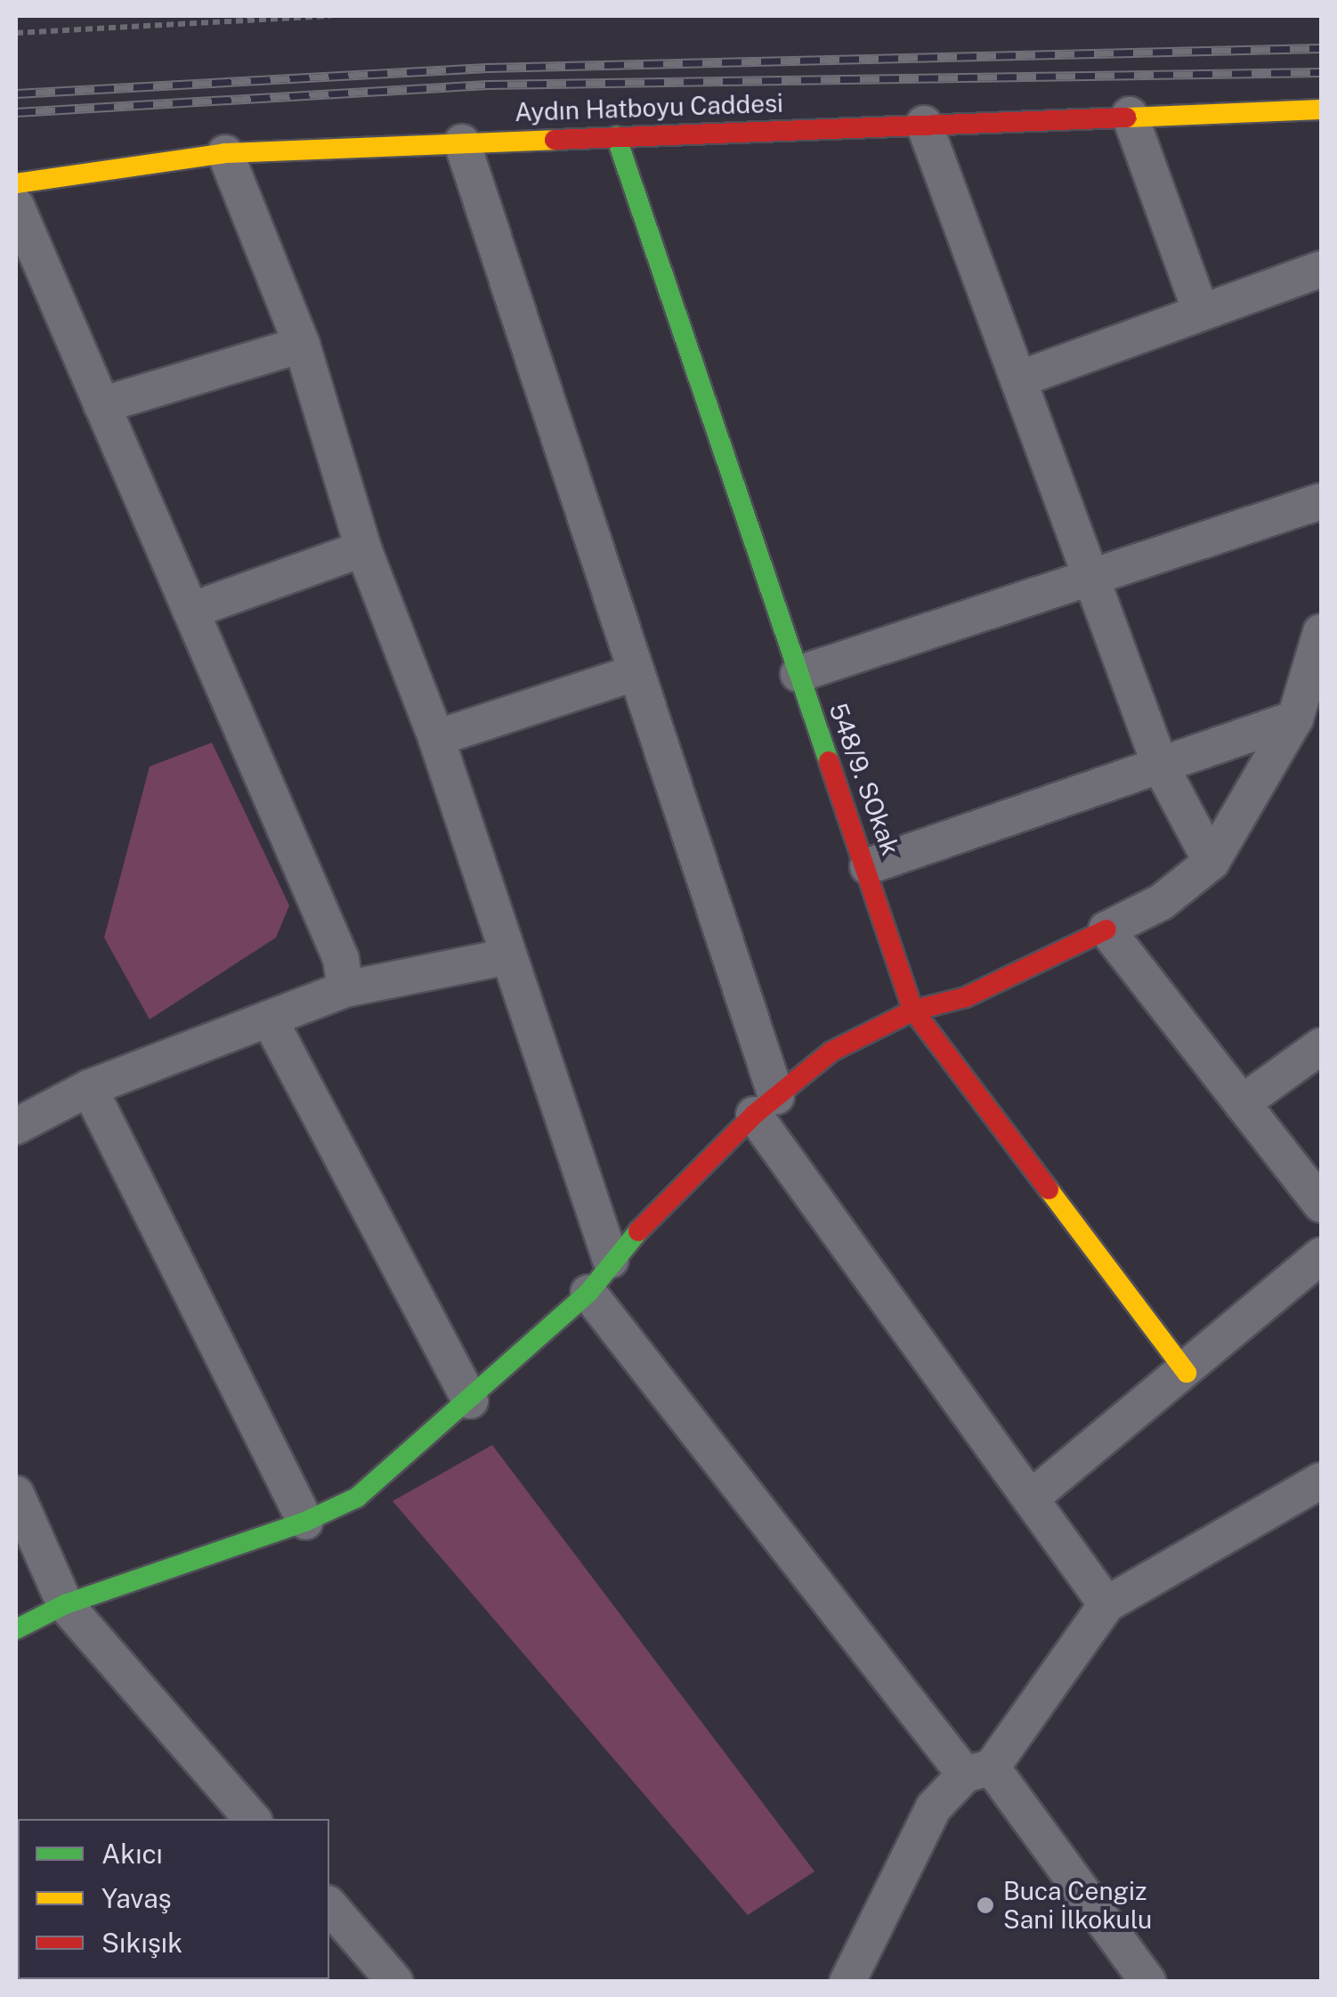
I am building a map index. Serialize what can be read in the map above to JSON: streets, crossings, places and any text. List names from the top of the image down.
{
  "streets": {
    "street": ["Aydın Hatboyu Caddesi", "548/9. SOkak"]
  },
  "crossings": [
    ["Aydın Hatboyu Caddesi", "548/9. SOkak"]
  ],
  "places": ["Buca Cengiz Sani İlkokulu"],
  "legend": ["Akıcı", "Yavaş", "Sıkışık"]
}
